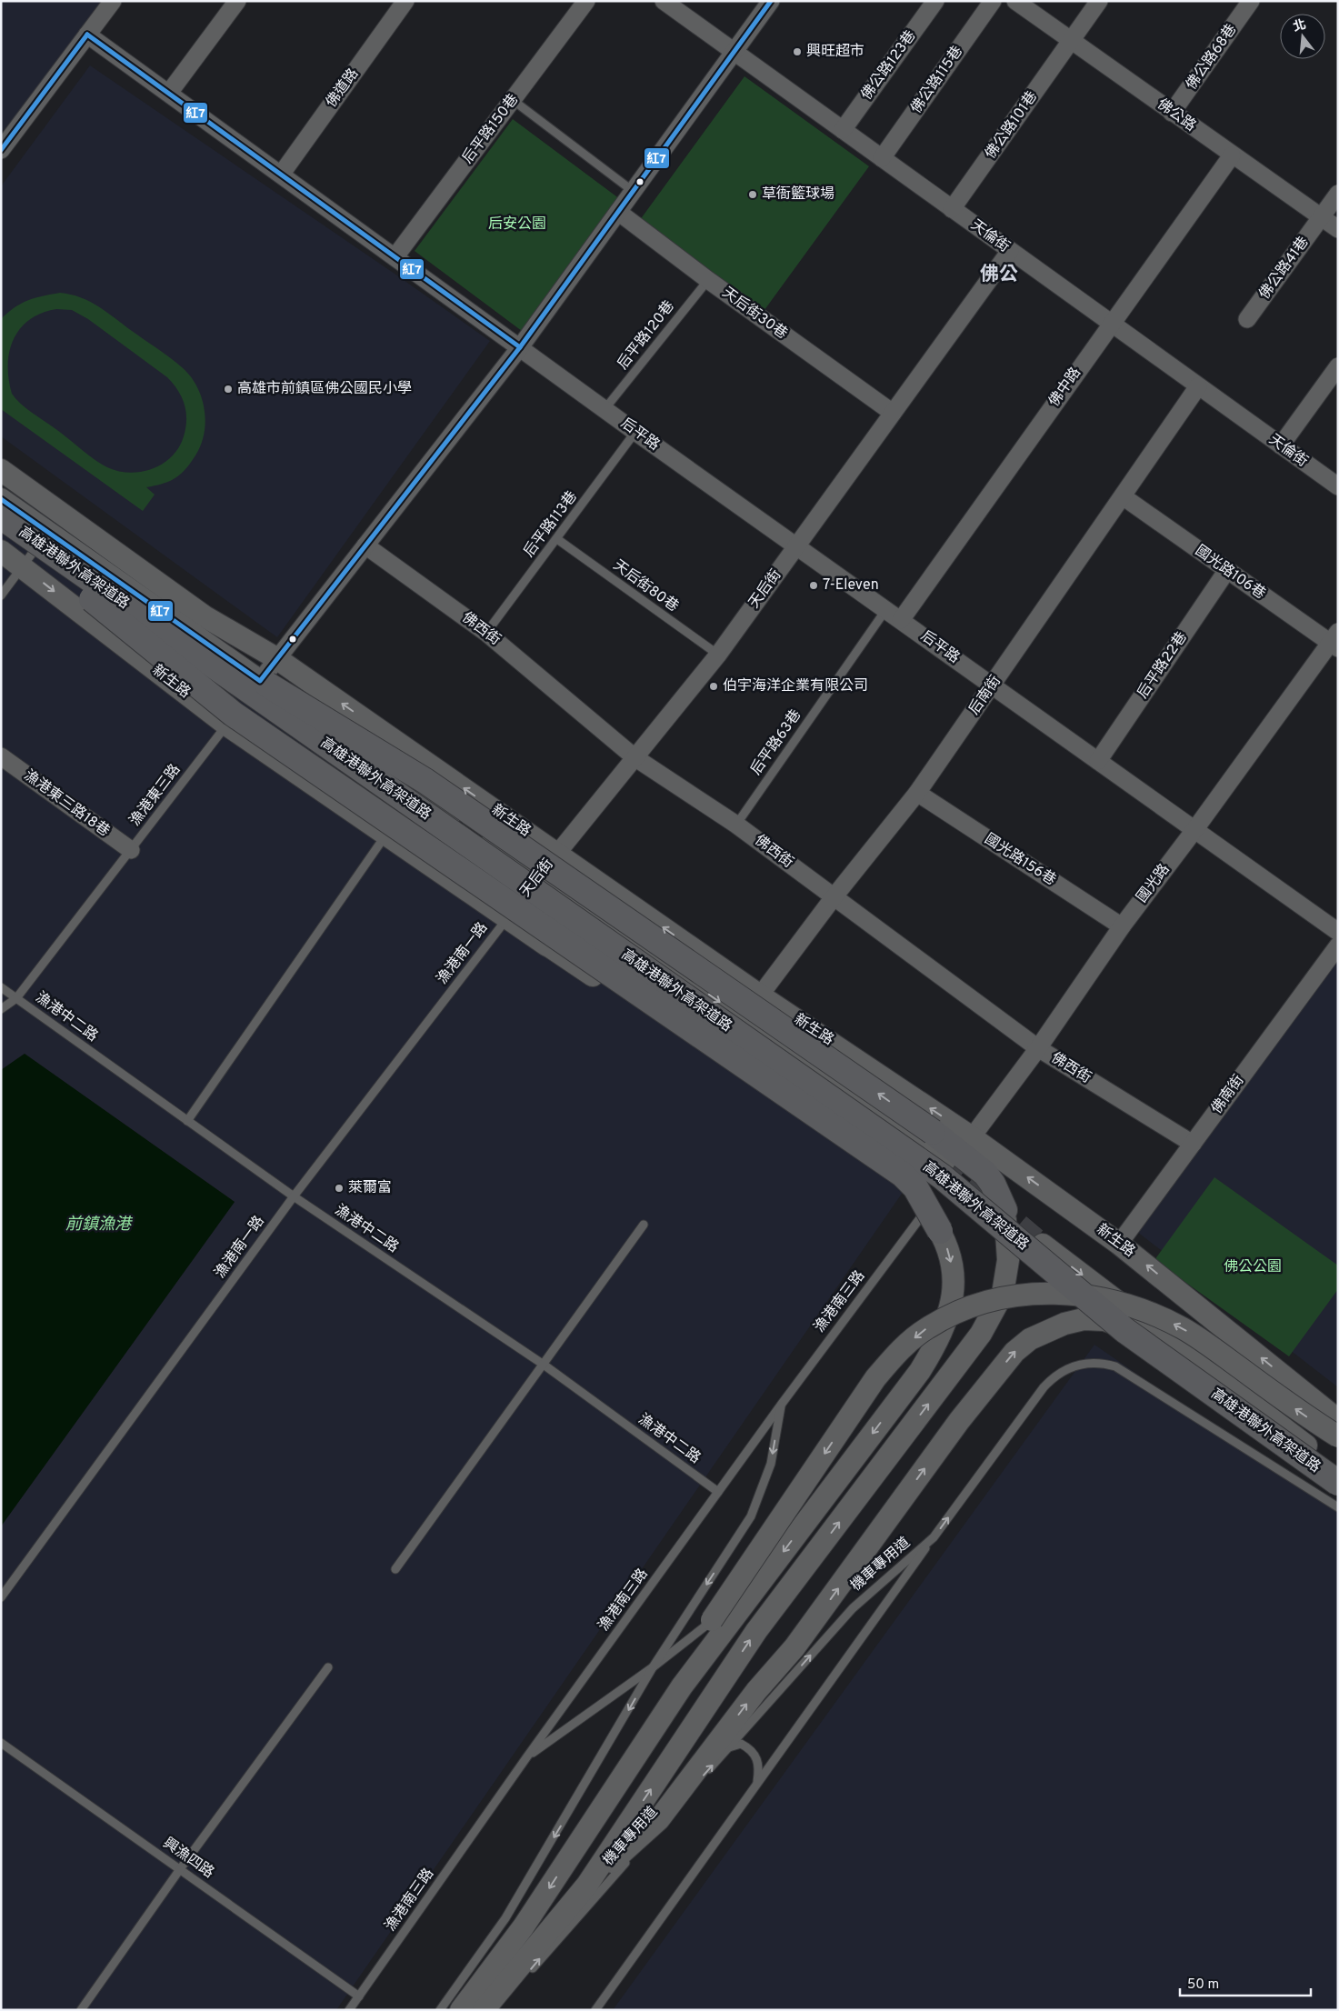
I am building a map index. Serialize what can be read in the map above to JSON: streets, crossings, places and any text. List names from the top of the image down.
{
  "streets": {
    "highway": ["高雄港聯外高架道路"],
    "street": [
      "佛公路68巷",
      "佛公路123巷",
      "佛公路115巷",
      "佛道路",
      "佛公路",
      "佛公路101巷",
      "后平路150巷",
      "天倫街",
      "佛公路41巷",
      "天后街30巷",
      "佛中路",
      "后平路",
      "國光路106巷",
      "天后街",
      "佛西街",
      "后平路22巷",
      "新生路",
      "后南街",
      "漁港東三路18巷",
      "國光路156巷",
      "國光路",
      "佛南街"
    ],
    "lane": [
      "后平路120巷",
      "后平路113巷",
      "天后街80巷",
      "后平路63巷",
      "漁港東三路",
      "漁港南一路",
      "漁港中二路",
      "漁港南三路",
      "機車專用道",
      "興漁四路"
    ]
  },
  "crossings": [
    ["佛公路68巷", "佛公路"],
    ["佛公路123巷", "天倫街"],
    ["佛公路115巷", "天倫街"],
    ["佛道路", "后平路"],
    ["佛公路", "佛公路101巷"],
    ["佛公路", "佛公路41巷"],
    ["佛公路", "佛中路"],
    ["佛公路101巷", "天倫街"],
    ["后平路150巷", "后平路"],
    ["天倫街", "佛中路"],
    ["天倫街", "天后街"],
    ["天倫街", "后南街"],
    ["天后街30巷", "后平路120巷"],
    ["天后街30巷", "天后街"],
    ["后平路120巷", "后平路"],
    ["佛中路", "后平路"],
    ["后平路", "后平路113巷"],
    ["后平路", "天后街"],
    ["后平路", "后平路22巷"],
    ["后平路", "后南街"],
    ["后平路", "后平路63巷"],
    ["后平路", "國光路"],
    ["后平路113巷", "天后街80巷"],
    ["后平路113巷", "佛西街"],
    ["國光路106巷", "后平路22巷"],
    ["國光路106巷", "后南街"],
    ["國光路106巷", "國光路"],
    ["天后街80巷", "天后街"],
    ["天后街", "佛西街"],
    ["天后街", "新生路"],
    ["天后街", "漁港南一路"],
    ["佛西街", "后南街"],
    ["佛西街", "后平路63巷"],
    ["佛西街", "國光路"],
    ["佛西街", "佛南街"],
    ["新生路", "后南街"],
    ["新生路", "漁港東三路"],
    ["新生路", "國光路"],
    ["新生路", "漁港南一路"],
    ["新生路", "佛南街"],
    ["新生路", "漁港南三路"],
    ["后南街", "國光路156巷"],
    ["漁港東三路", "漁港東三路18巷"],
    ["漁港東三路", "漁港中二路"],
    ["國光路156巷", "國光路"],
    ["漁港南一路", "漁港中二路"],
    ["漁港中二路", "漁港南三路"],
    ["漁港南三路", "興漁四路"]
  ],
  "districts": ["佛公"],
  "water": ["前鎮漁港"],
  "parks": ["后安公園", "佛公公園"],
  "places": [
    "興旺超市",
    "草衙籃球場",
    "高雄市前鎮區佛公國民小學",
    "7-Eleven",
    "伯宇海洋企業有限公司",
    "萊爾富"
  ],
  "lines": ["transit line 紅7"],
  "scale_bar": "50 m",
  "north": "top"
}
